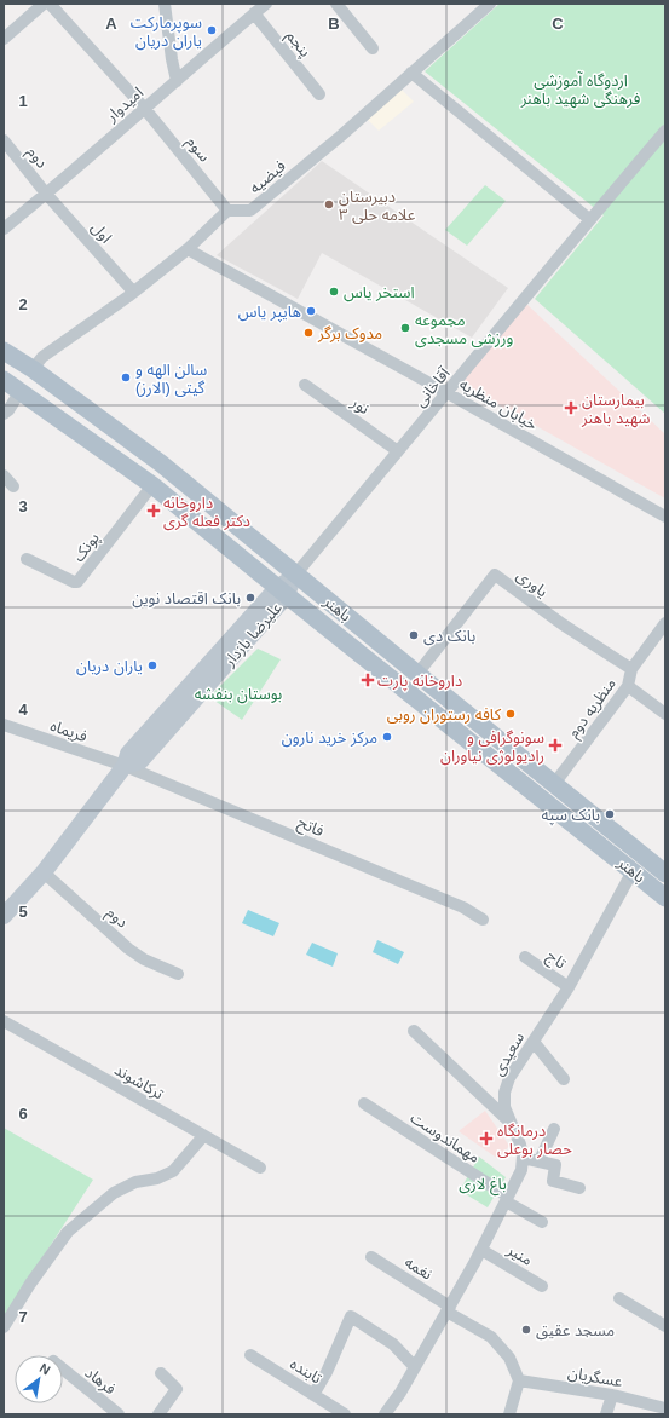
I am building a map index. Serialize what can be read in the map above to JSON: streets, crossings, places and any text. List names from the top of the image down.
{
  "streets": {
    "main road": ["باهنر", "علیرضا بازدار"],
    "street": [
      "پنجم",
      "امیدوار",
      "سوم",
      "دوم",
      "فیضیه",
      "اول",
      "آقاخانی",
      "خیابان منظریه",
      "نور",
      "پونک",
      "یاوری",
      "منظریه دوم",
      "فریماه",
      "فاتح",
      "تاج",
      "سعیدی",
      "ترکاشوند",
      "مهماندوست",
      "منیر",
      "نغمه",
      "تابنده",
      "عسگریان",
      "فرهاد"
    ]
  },
  "crossings": [
    ["پنجم", "امیدوار"],
    ["امیدوار", "سوم"],
    ["امیدوار", "دوم"],
    ["امیدوار", "اول"],
    ["سوم", "فیضیه"],
    ["دوم", "اول"],
    ["دوم", "علیرضا بازدار"],
    ["آقاخانی", "خیابان منظریه"],
    ["آقاخانی", "نور"],
    ["آقاخانی", "باهنر"],
    ["آقاخانی", "علیرضا بازدار"],
    ["پونک", "باهنر"],
    ["یاوری", "باهنر"],
    ["یاوری", "منظریه دوم"],
    ["باهنر", "علیرضا بازدار"],
    ["باهنر", "منظریه دوم"],
    ["باهنر", "سعیدی"],
    ["علیرضا بازدار", "فریماه"],
    ["علیرضا بازدار", "فاتح"],
    ["فریماه", "فاتح"],
    ["تاج", "سعیدی"],
    ["نغمه", "عسگریان"]
  ],
  "parks": ["اردوگاه آموزشی فرهنگی شهید باهنر", "بوستان بنفشه", "باغ لاری"],
  "places": {
    "other": [
      "سوپرمارکت یاران دریان",
      "دبیرستان علامه حلی ۳",
      "استخر یاس",
      "هایپر یاس",
      "مجموعه ورزشی مسجدی",
      "مدوک برگر",
      "سالن الهه و گیتی (الارز)",
      "بانک اقتصاد نوین",
      "بانک دی",
      "یاران دریان",
      "کافه رستوران روبی",
      "مرکز خرید نارون",
      "بانک سپه",
      "مسجد عقیق"
    ],
    "health": [
      "بیمارستان شهید باهنر",
      "داروخانه دکتر فعله گری",
      "داروخانه پارت",
      "سونوگرافی و رادیولوژی نیاوران",
      "درمانگاه حصار بوعلی"
    ]
  },
  "north": "top right",
  "grid": {
    "columns": ["A", "B", "C"],
    "rows": [
      "1",
      "2",
      "3",
      "4",
      "5",
      "6",
      "7"
    ]
  }
}
